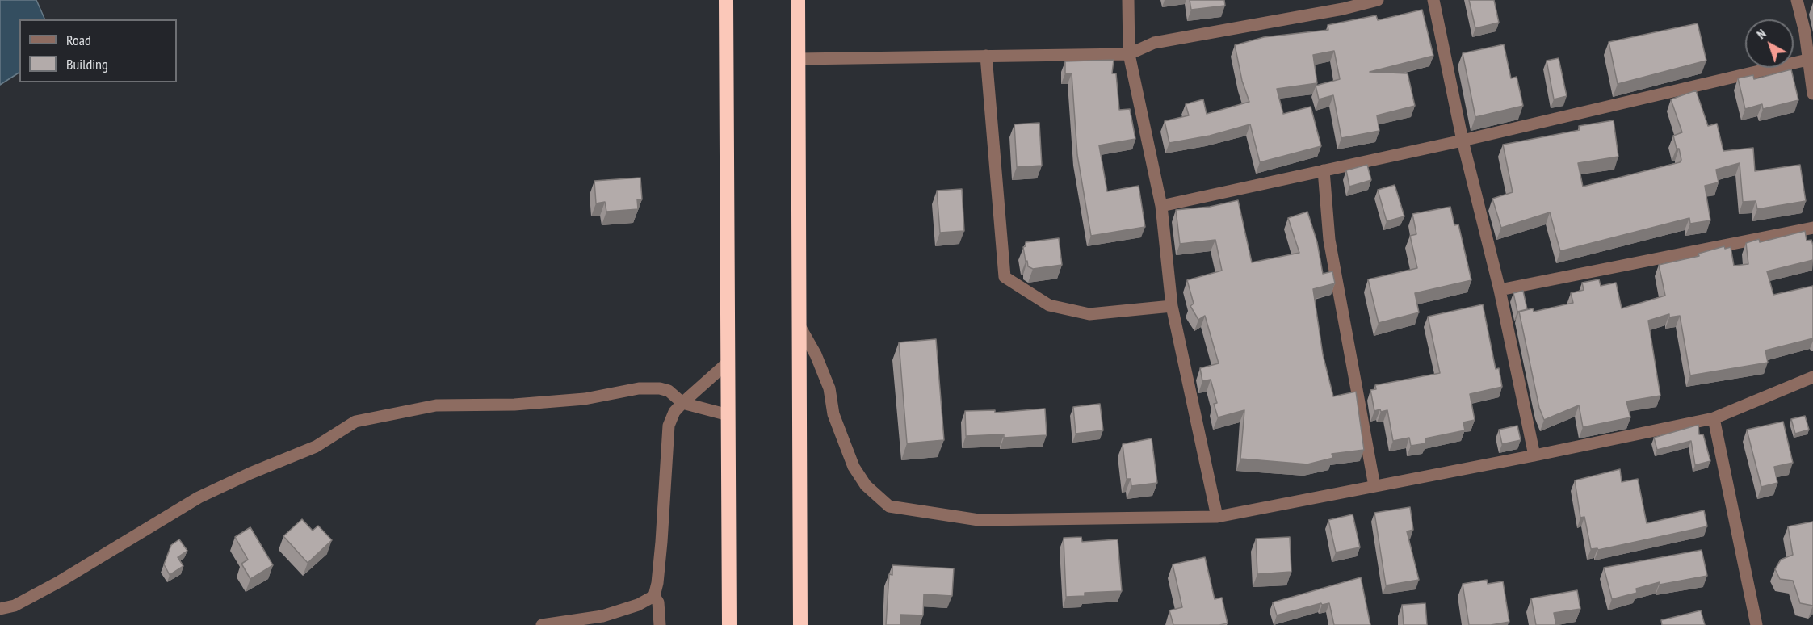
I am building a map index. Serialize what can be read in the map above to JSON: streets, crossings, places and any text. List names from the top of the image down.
{
  "legend": ["Road", "Building"],
  "north": "top left"
}
